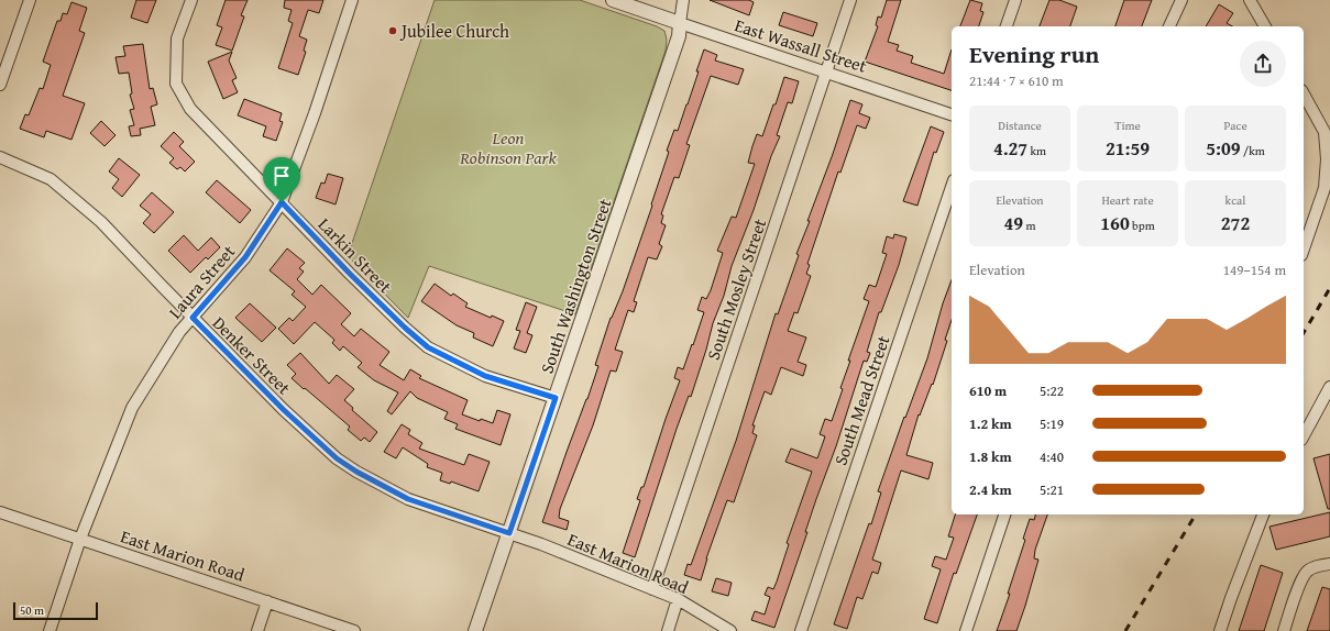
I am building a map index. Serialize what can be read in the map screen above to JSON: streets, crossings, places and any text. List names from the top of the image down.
{
  "streets": {
    "street": [
      "East Wassall Street",
      "Larkin Street",
      "Laura Street",
      "South Washington Street",
      "South Mosley Street",
      "Denker Street",
      "South Mead Street",
      "East Marion Road"
    ]
  },
  "crossings": [
    ["East Wassall Street", "South Washington Street"],
    ["East Wassall Street", "South Mosley Street"],
    ["Larkin Street", "Laura Street"],
    ["Larkin Street", "South Washington Street"],
    ["Laura Street", "Denker Street"],
    ["Laura Street", "East Marion Road"],
    ["South Washington Street", "Denker Street"],
    ["South Washington Street", "East Marion Road"],
    ["South Mosley Street", "East Marion Road"],
    ["Denker Street", "East Marion Road"]
  ],
  "parks": ["Leon Robinson Park"],
  "places": ["Jubilee Church"],
  "scale_bar": "50 m",
  "page": {
    "heading": ["Evening run", "21:44 · 7 × 610 m"],
    "stats": [
      ["Distance", "4.27 km"],
      ["Time", "21:59"],
      ["Pace", "5:09 /km"],
      ["Elevation", "49 m"],
      ["Heart rate", "160 bpm"],
      ["kcal", "272"]
    ],
    "chart": ["Elevation", "149–154 m"],
    "list": [
      {
        "name": "610 m",
        "note": "5:22"
      },
      {
        "name": "1.2 km",
        "note": "5:19"
      },
      {
        "name": "1.8 km",
        "note": "4:40"
      },
      {
        "name": "2.4 km",
        "note": "5:21"
      }
    ],
    "scale": "50 m"
  }
}
